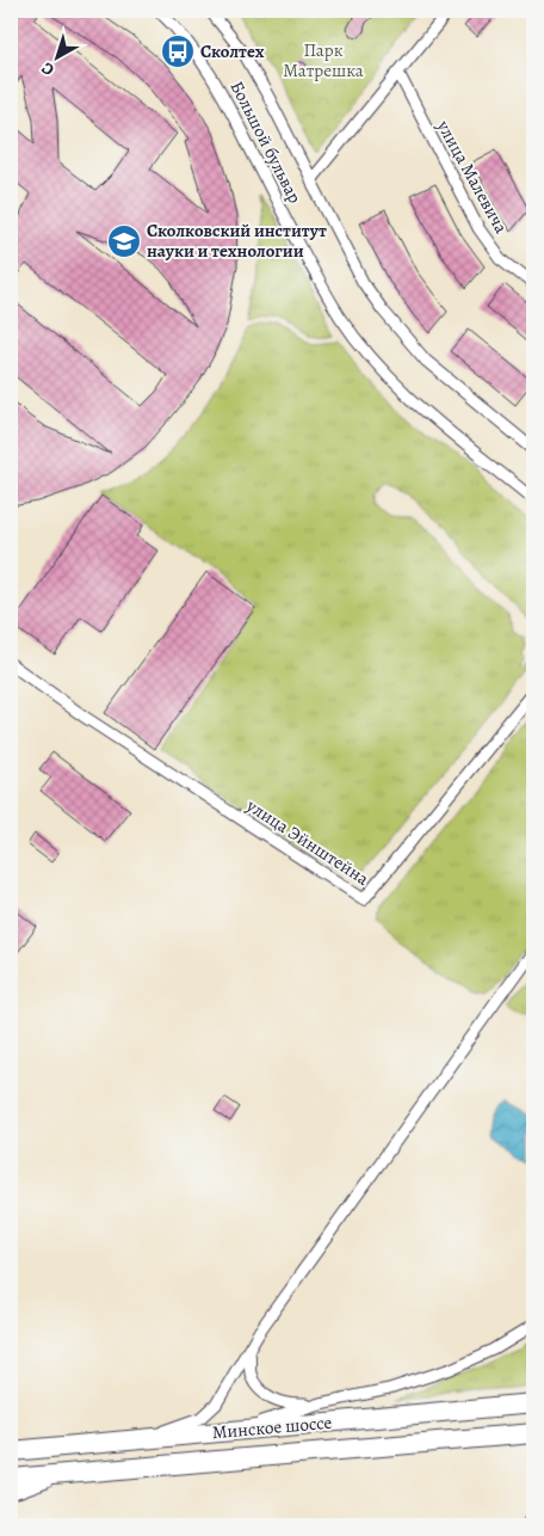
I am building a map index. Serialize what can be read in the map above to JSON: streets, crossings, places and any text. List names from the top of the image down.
{
  "streets": {
    "highway": ["Минское шоссе"],
    "street": ["Большой бульвар", "улица Малевича", "улица Эйнштейна"]
  },
  "parks": ["Парк Матрешка"],
  "places": {
    "bus stop": ["Сколтех"],
    "school or university": ["Сколковский институт науки и технологии"]
  },
  "north": "bottom left"
}
